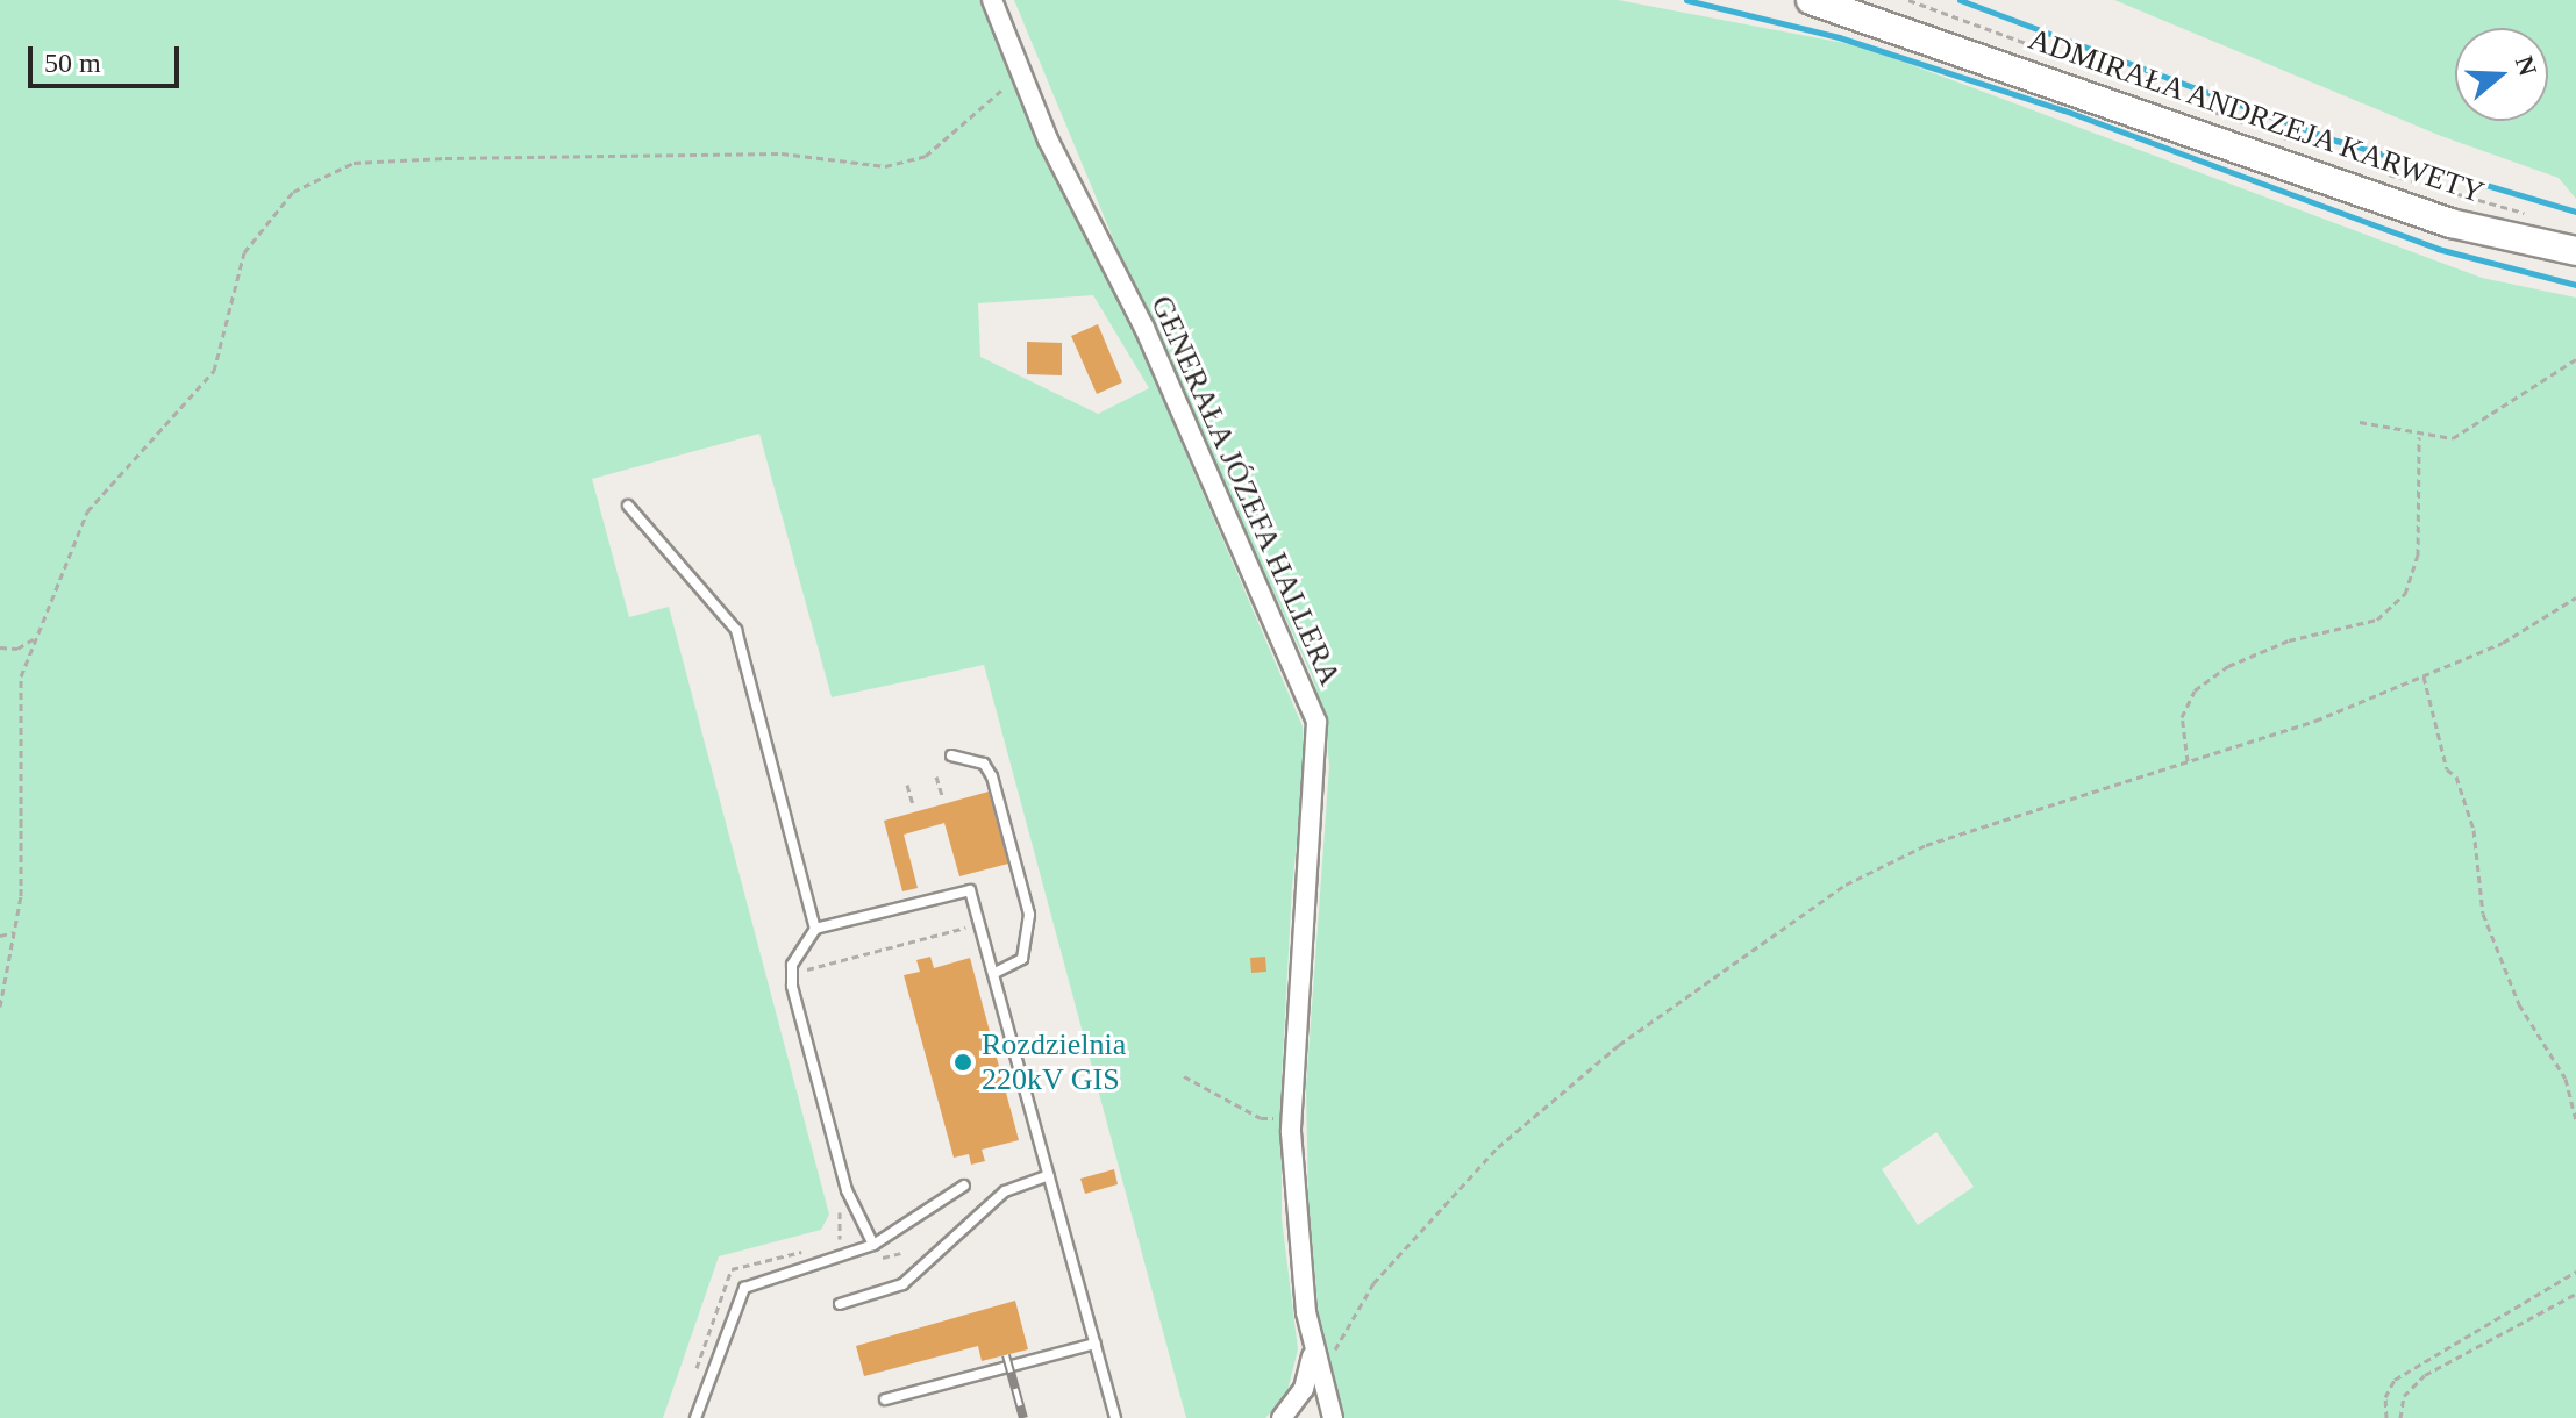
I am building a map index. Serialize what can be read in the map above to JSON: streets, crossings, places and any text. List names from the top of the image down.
{
  "streets": {
    "main road": ["ADMIRAŁA ANDRZEJA KARWETY"],
    "street": ["GENERAŁA JÓZEFA HALLERA"]
  },
  "places": ["Rozdzielnia 220kV GIS"],
  "scale_bar": "50 m",
  "north": "right"
}
